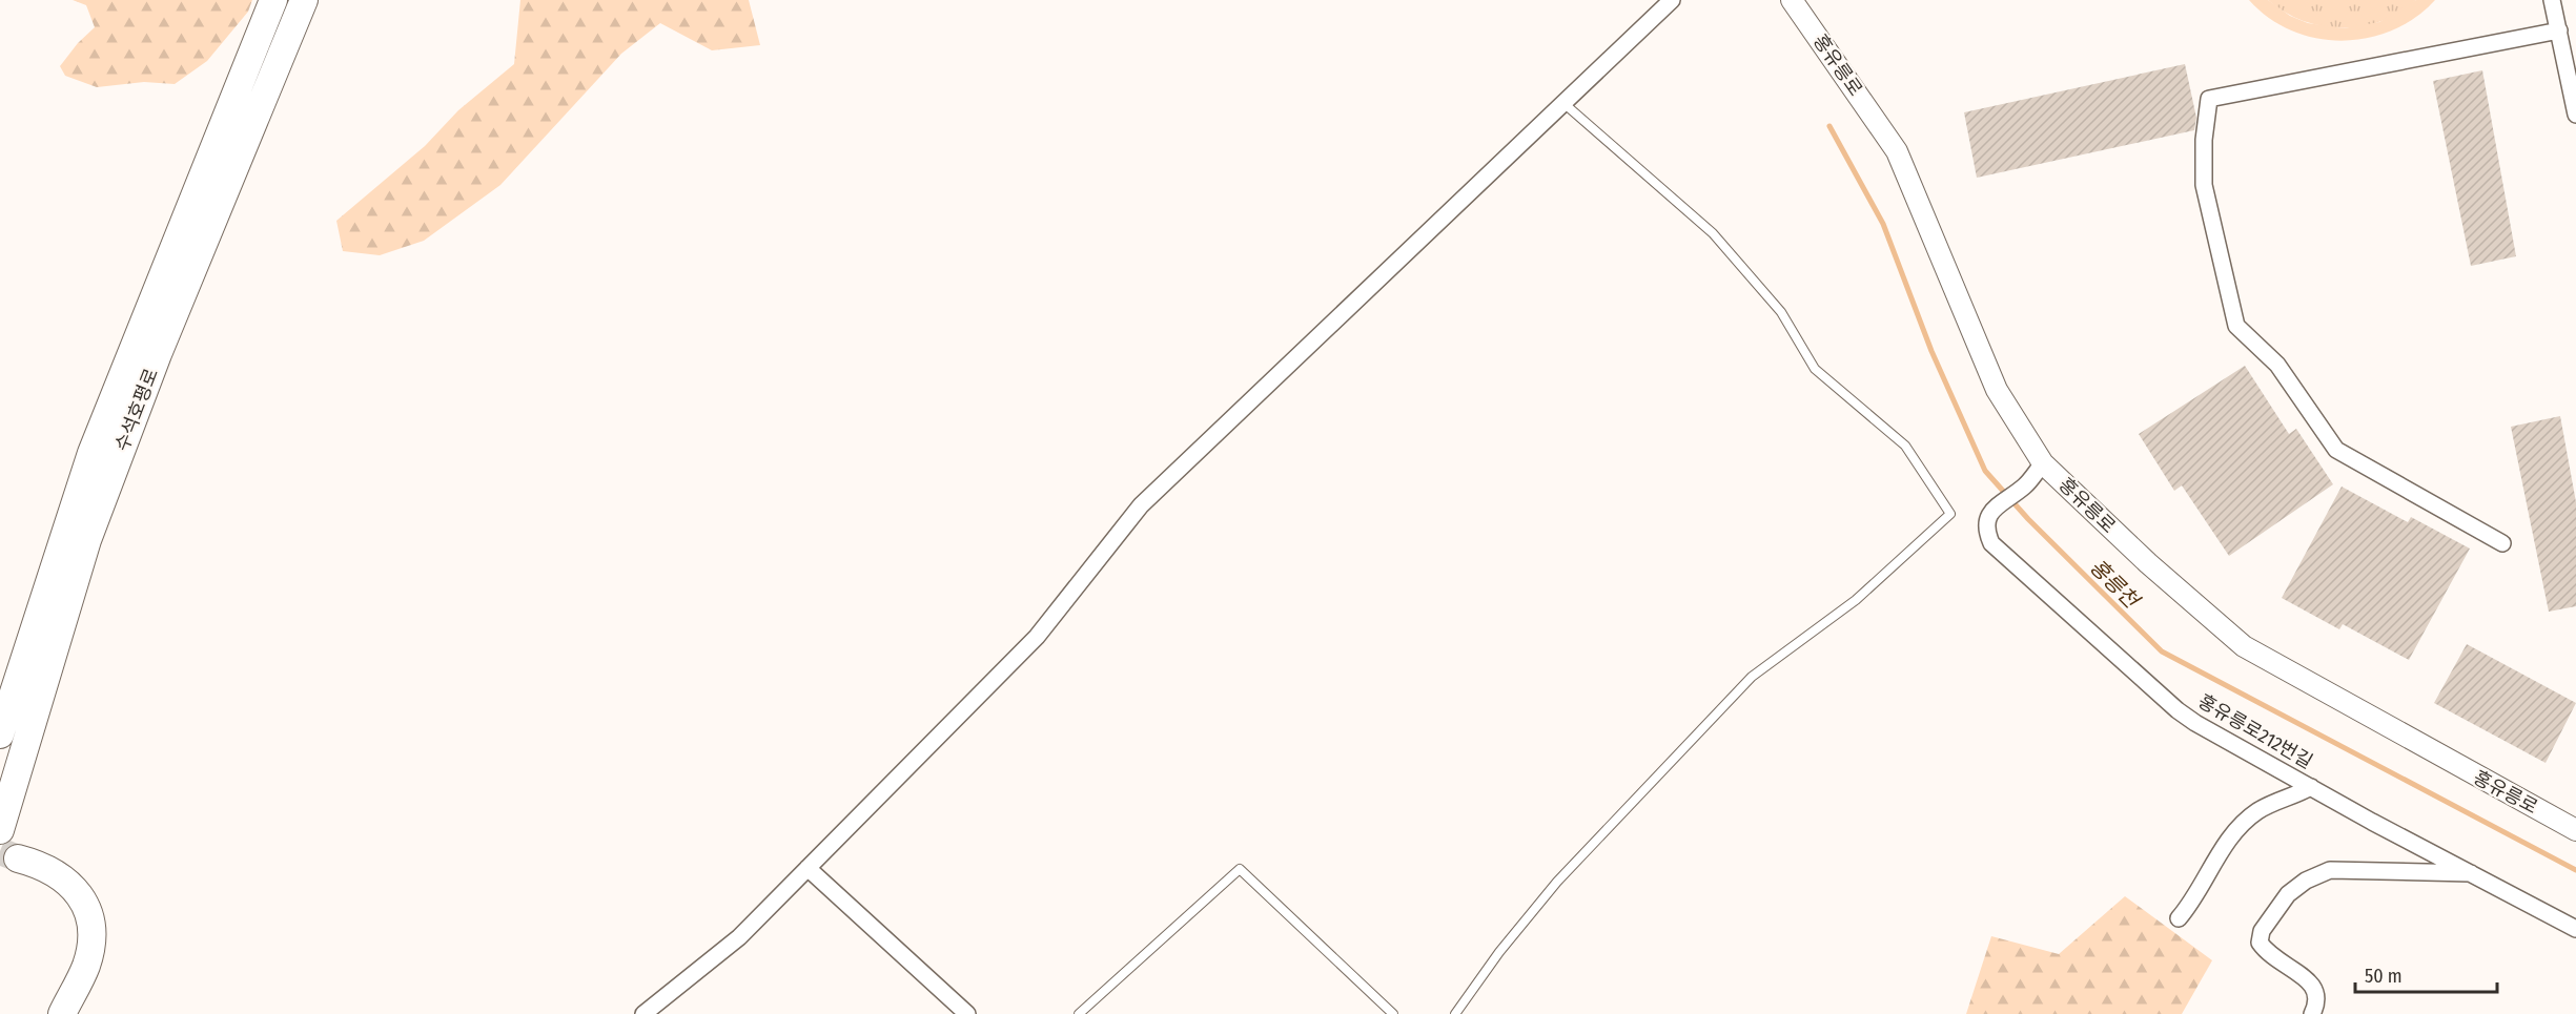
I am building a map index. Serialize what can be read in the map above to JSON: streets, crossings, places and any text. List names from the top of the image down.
{
  "streets": {
    "highway": ["수석호평로"],
    "street": ["홍유릉로", "홍유릉로212번길"]
  },
  "crossings": [
    ["홍유릉로", "홍유릉로212번길"]
  ],
  "water": ["홍릉천"],
  "scale_bar": "50 m"
}
